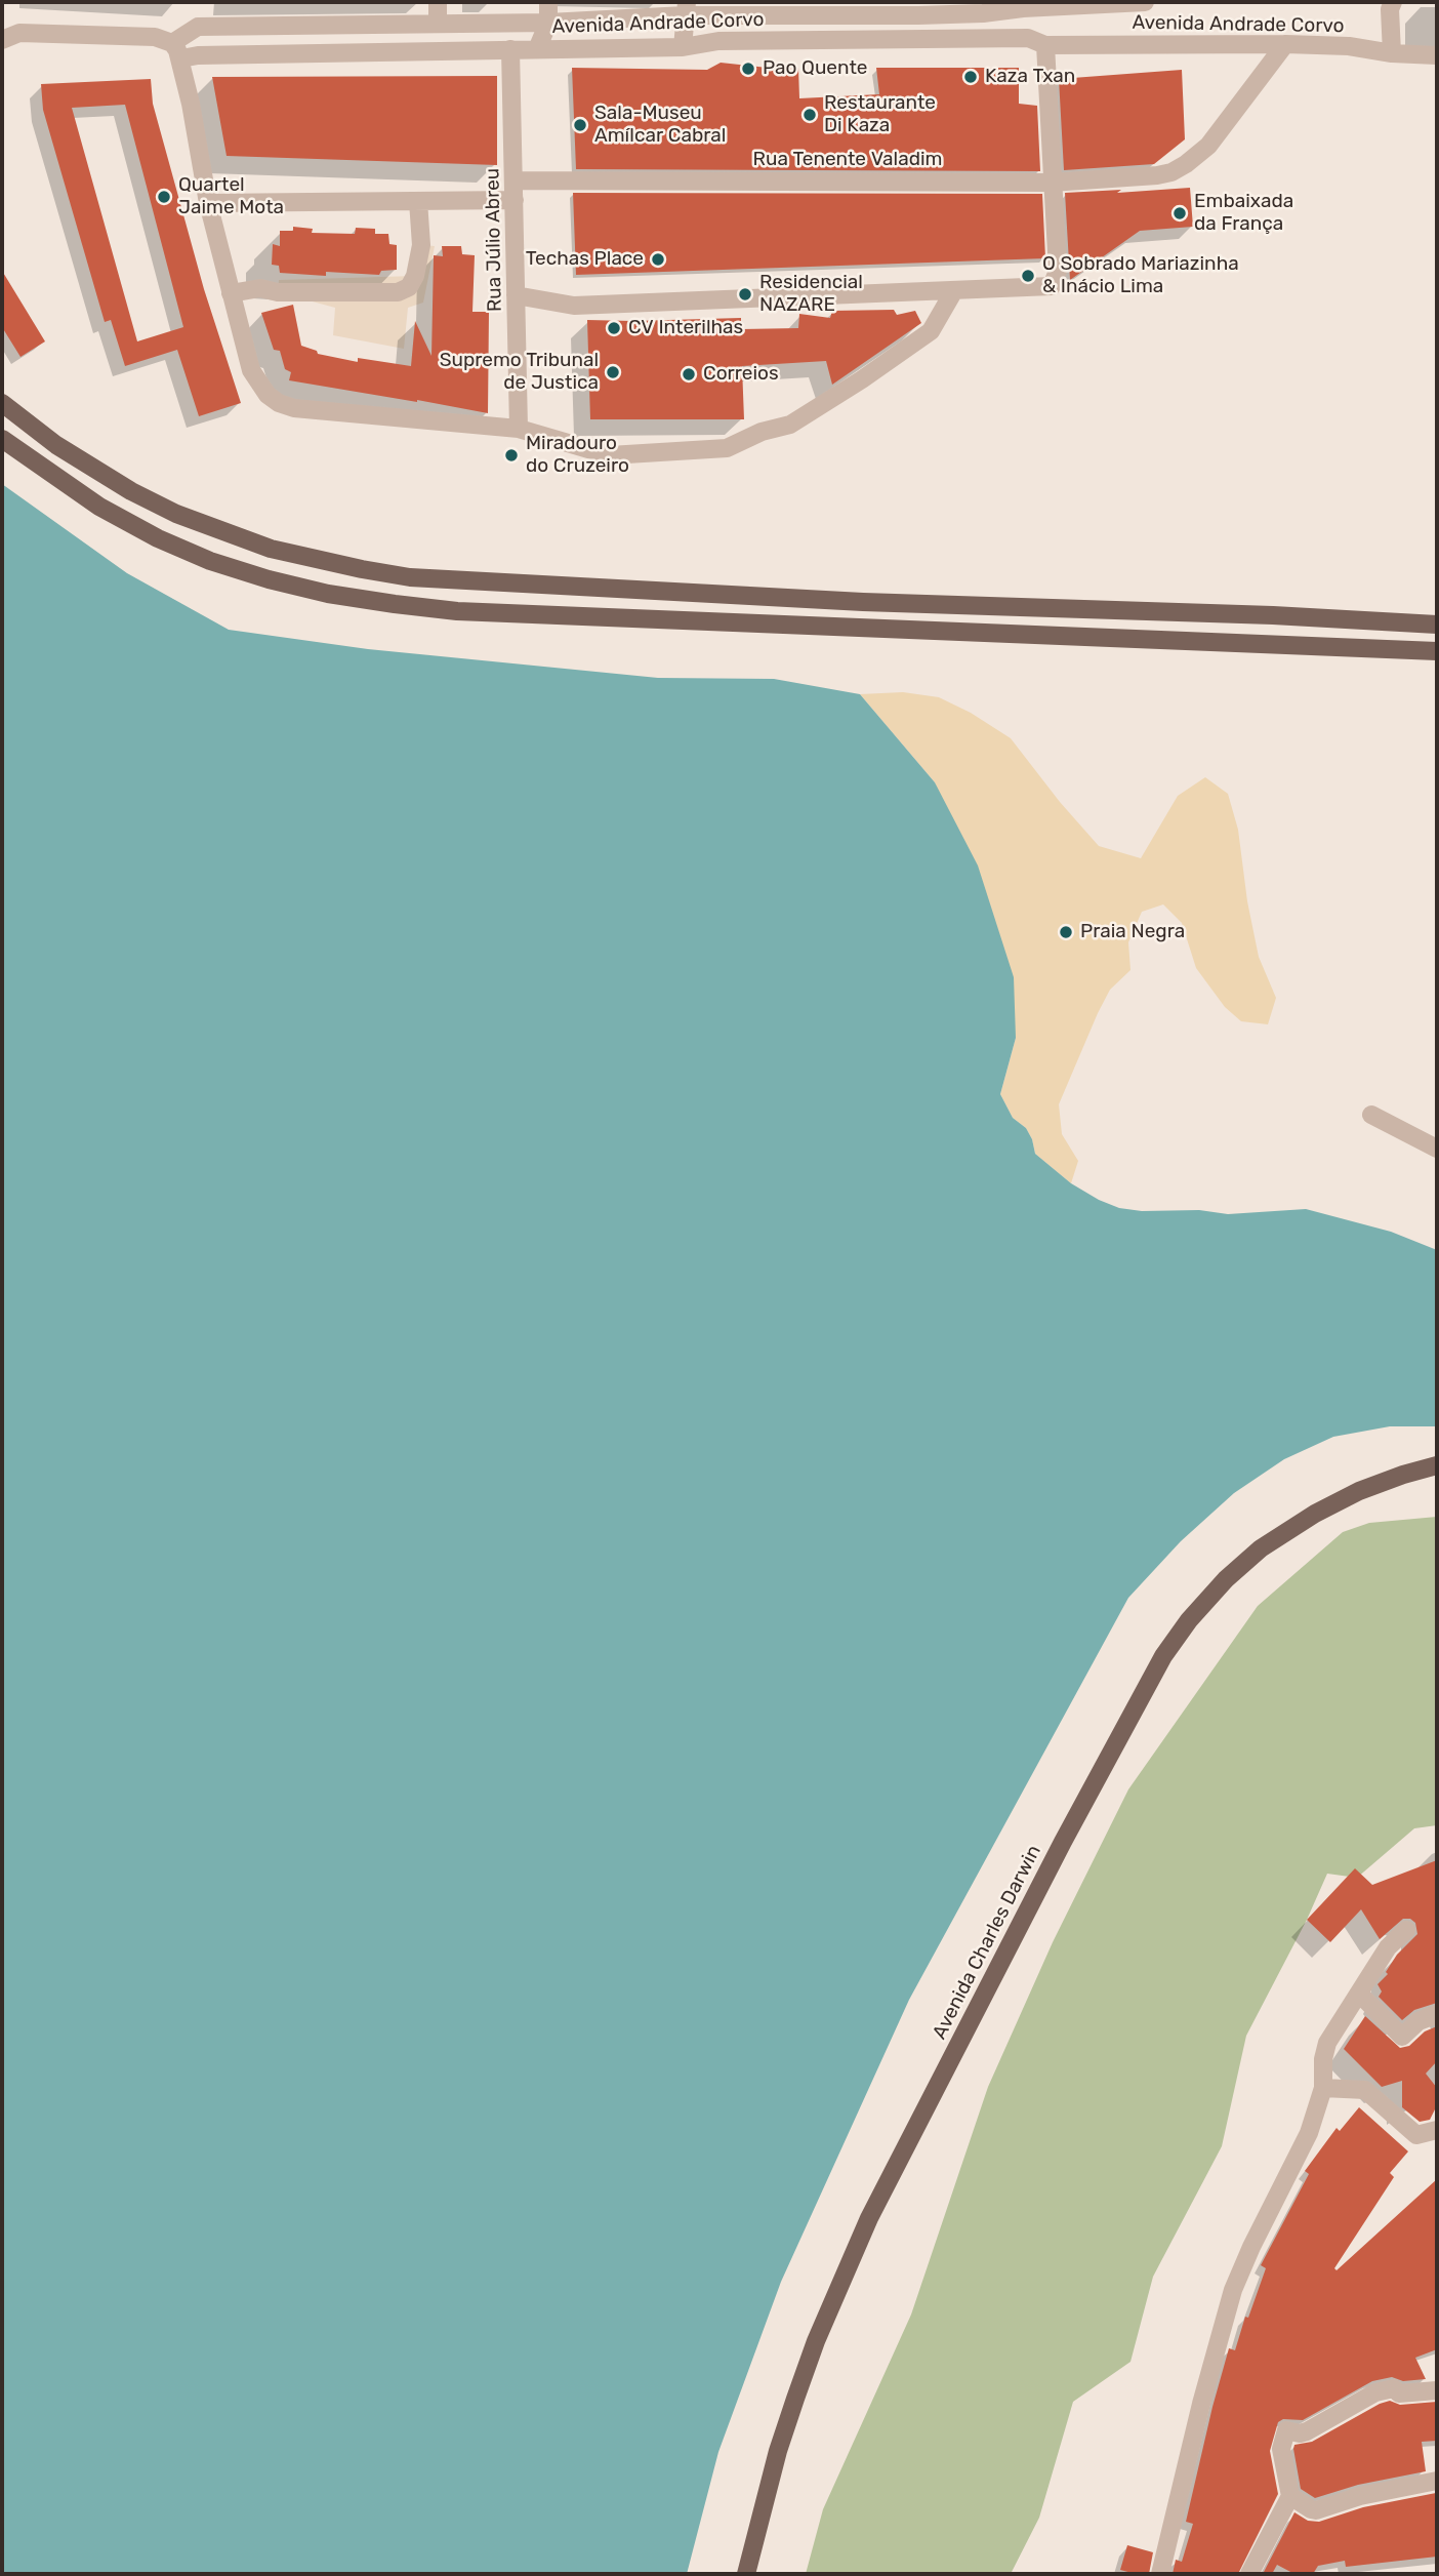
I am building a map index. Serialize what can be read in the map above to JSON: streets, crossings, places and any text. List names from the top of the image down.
{
  "streets": {
    "main road": ["Avenida Charles Darwin"],
    "street": ["Avenida Andrade Corvo", "Rua Tenente Valadim", "Rua Júlio Abreu"]
  },
  "crossings": [
    ["Avenida Andrade Corvo", "Rua Tenente Valadim"],
    ["Avenida Andrade Corvo", "Rua Júlio Abreu"],
    ["Rua Tenente Valadim", "Rua Júlio Abreu"]
  ],
  "places": [
    "Pao Quente",
    "Kaza Txan",
    "Restaurante Di Kaza",
    "Sala-Museu Amílcar Cabral",
    "Quartel Jaime Mota",
    "Embaixada da França",
    "Techas Place",
    "O Sobrado Mariazinha & Inácio Lima",
    "Residencial NAZARE",
    "CV Interilhas",
    "Supremo Tribunal de Justica",
    "Correios",
    "Miradouro do Cruzeiro",
    "Praia Negra"
  ]
}
